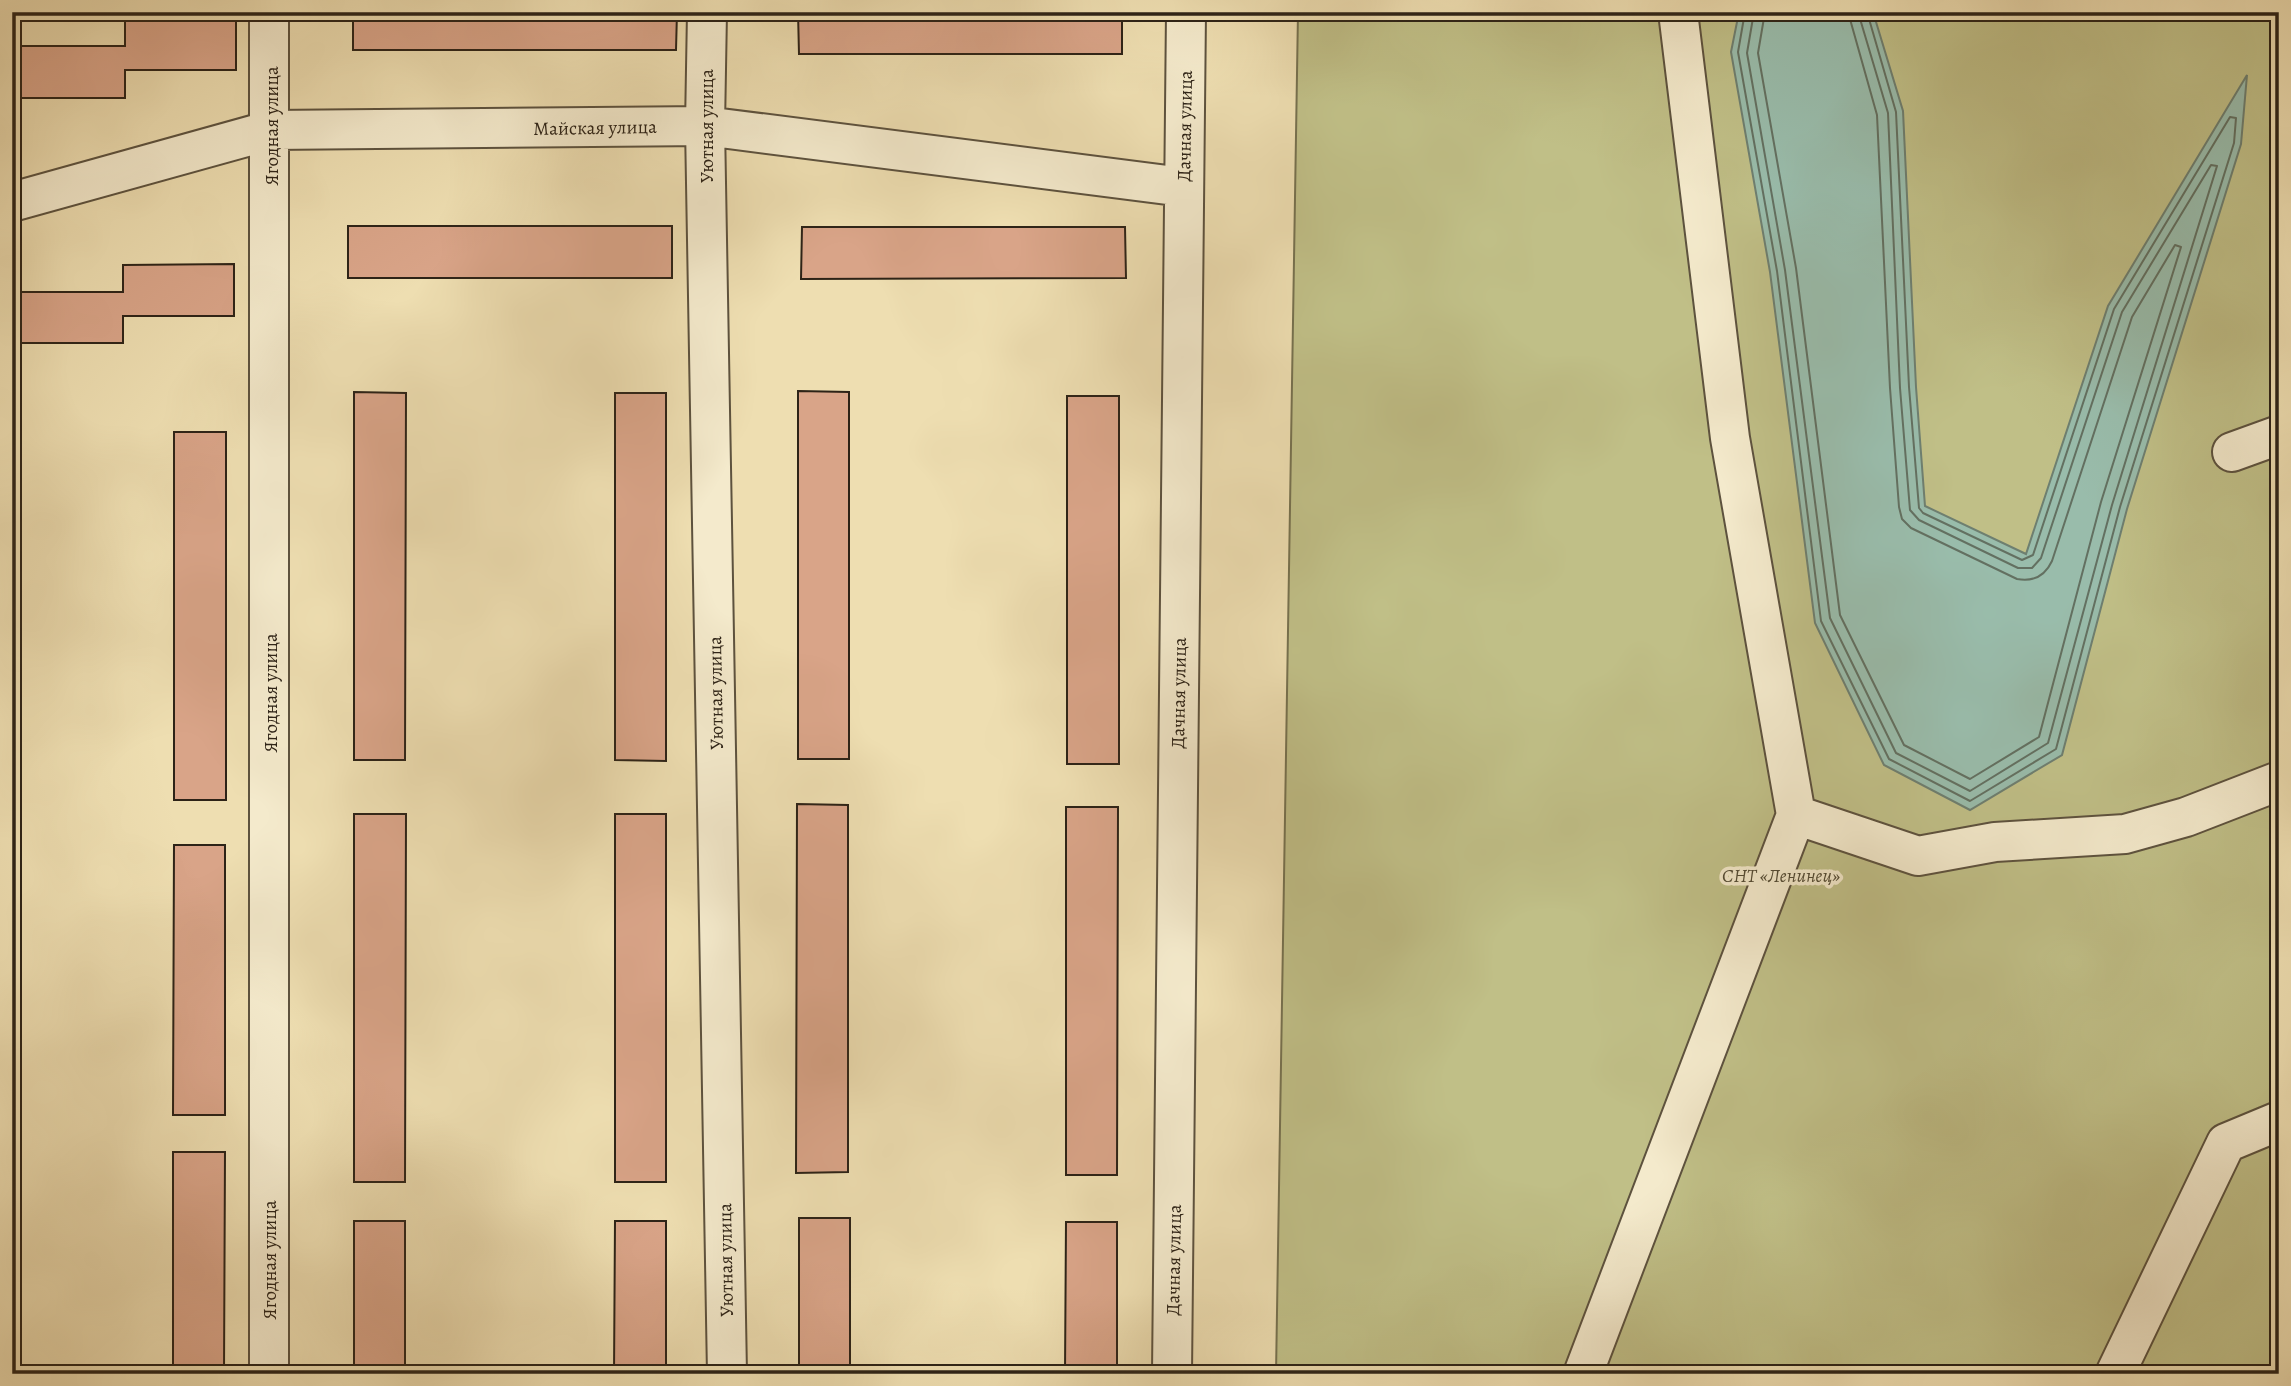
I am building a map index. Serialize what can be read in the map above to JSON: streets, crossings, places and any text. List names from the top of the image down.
{
  "streets": {
    "street": [
      "Ягодная улица",
      "Уютная улица",
      "Дачная улица",
      "Майская улица"
    ]
  },
  "crossings": [
    ["Ягодная улица", "Майская улица"],
    ["Уютная улица", "Майская улица"],
    ["Дачная улица", "Майская улица"]
  ],
  "parks": ["СНТ «Ленинец»"]
}
